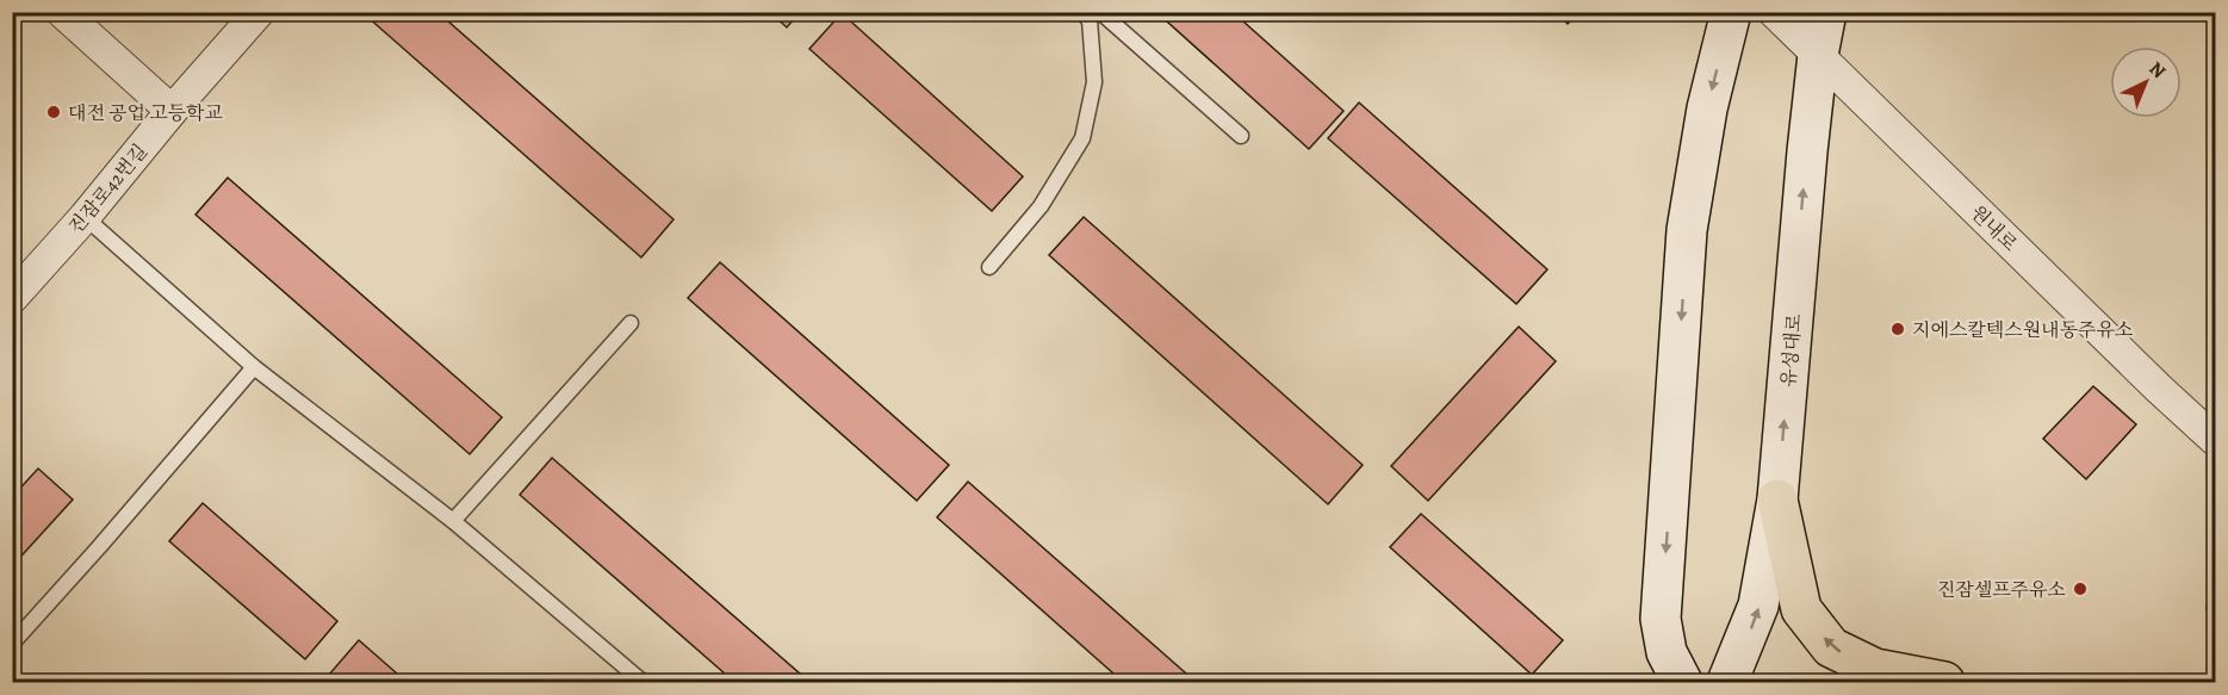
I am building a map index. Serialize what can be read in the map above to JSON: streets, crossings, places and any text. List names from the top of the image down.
{
  "streets": {
    "street": ["진잠로42번길", "원내로", "유성대로"]
  },
  "crossings": [
    ["원내로", "유성대로"]
  ],
  "places": ["대전 공업 고등학교", "지에스칼텍스원내동주유소", "진잠셀프주유소"],
  "north": "top right"
}
